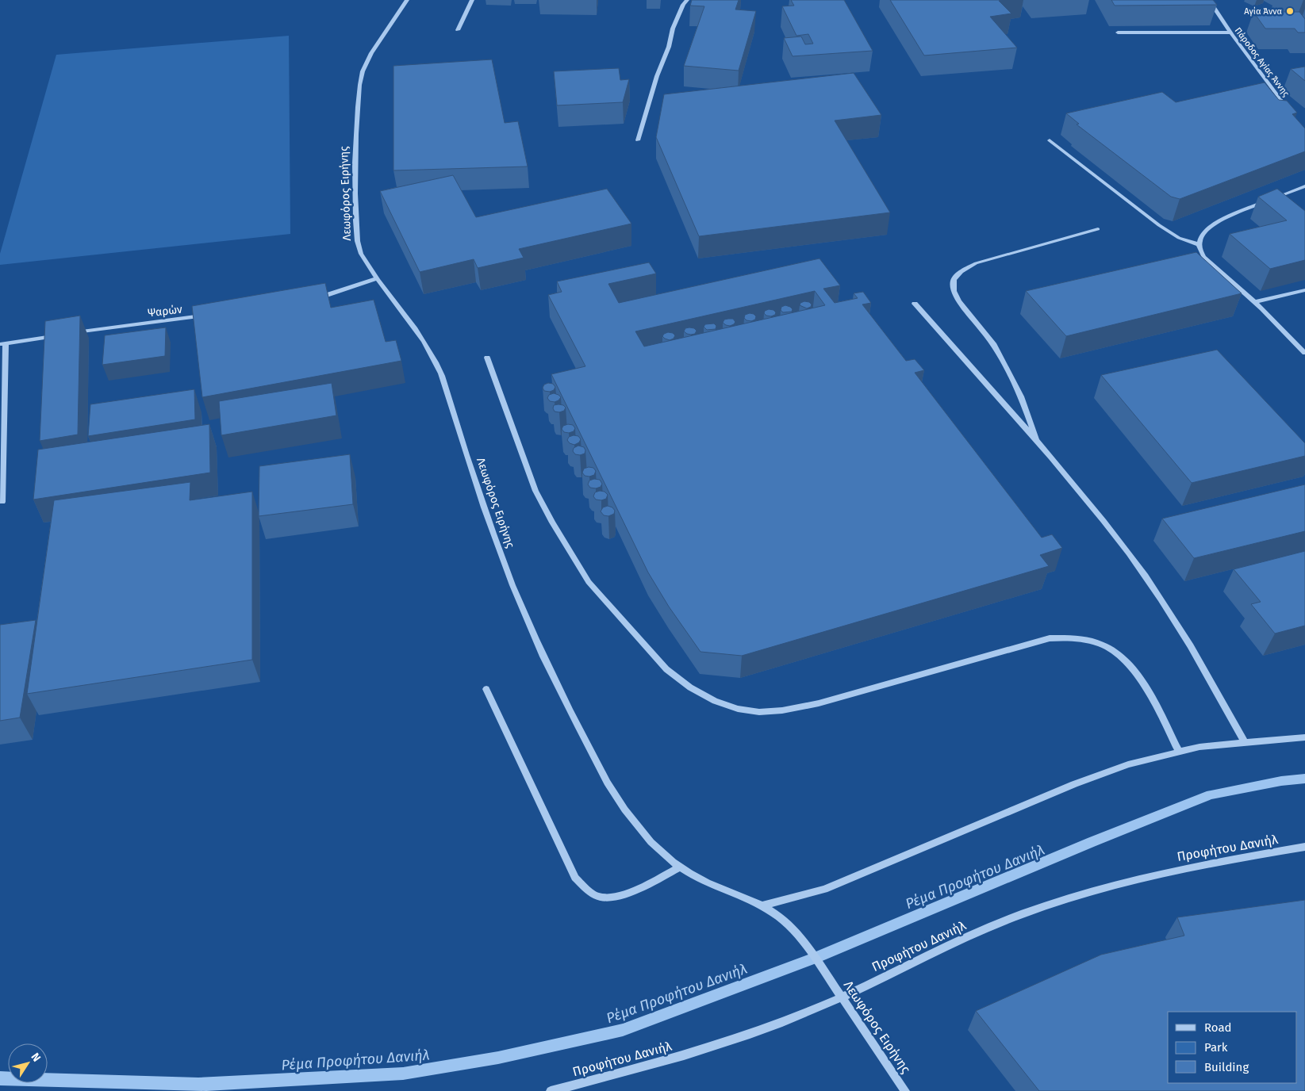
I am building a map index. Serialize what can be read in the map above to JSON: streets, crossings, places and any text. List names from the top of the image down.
{
  "streets": {
    "street": [
      "Πάροδος Αγίας Άννης",
      "Λεωφόρος Ειρήνης",
      "Ψαρών",
      "Προφήτου Δανιήλ"
    ]
  },
  "crossings": [
    ["Λεωφόρος Ειρήνης", "Προφήτου Δανιήλ"]
  ],
  "water": ["Ρέμα Προφήτου Δανιήλ"],
  "places": ["Αγία Άννα"],
  "legend": ["Road", "Park", "Building"],
  "north": "top right"
}
